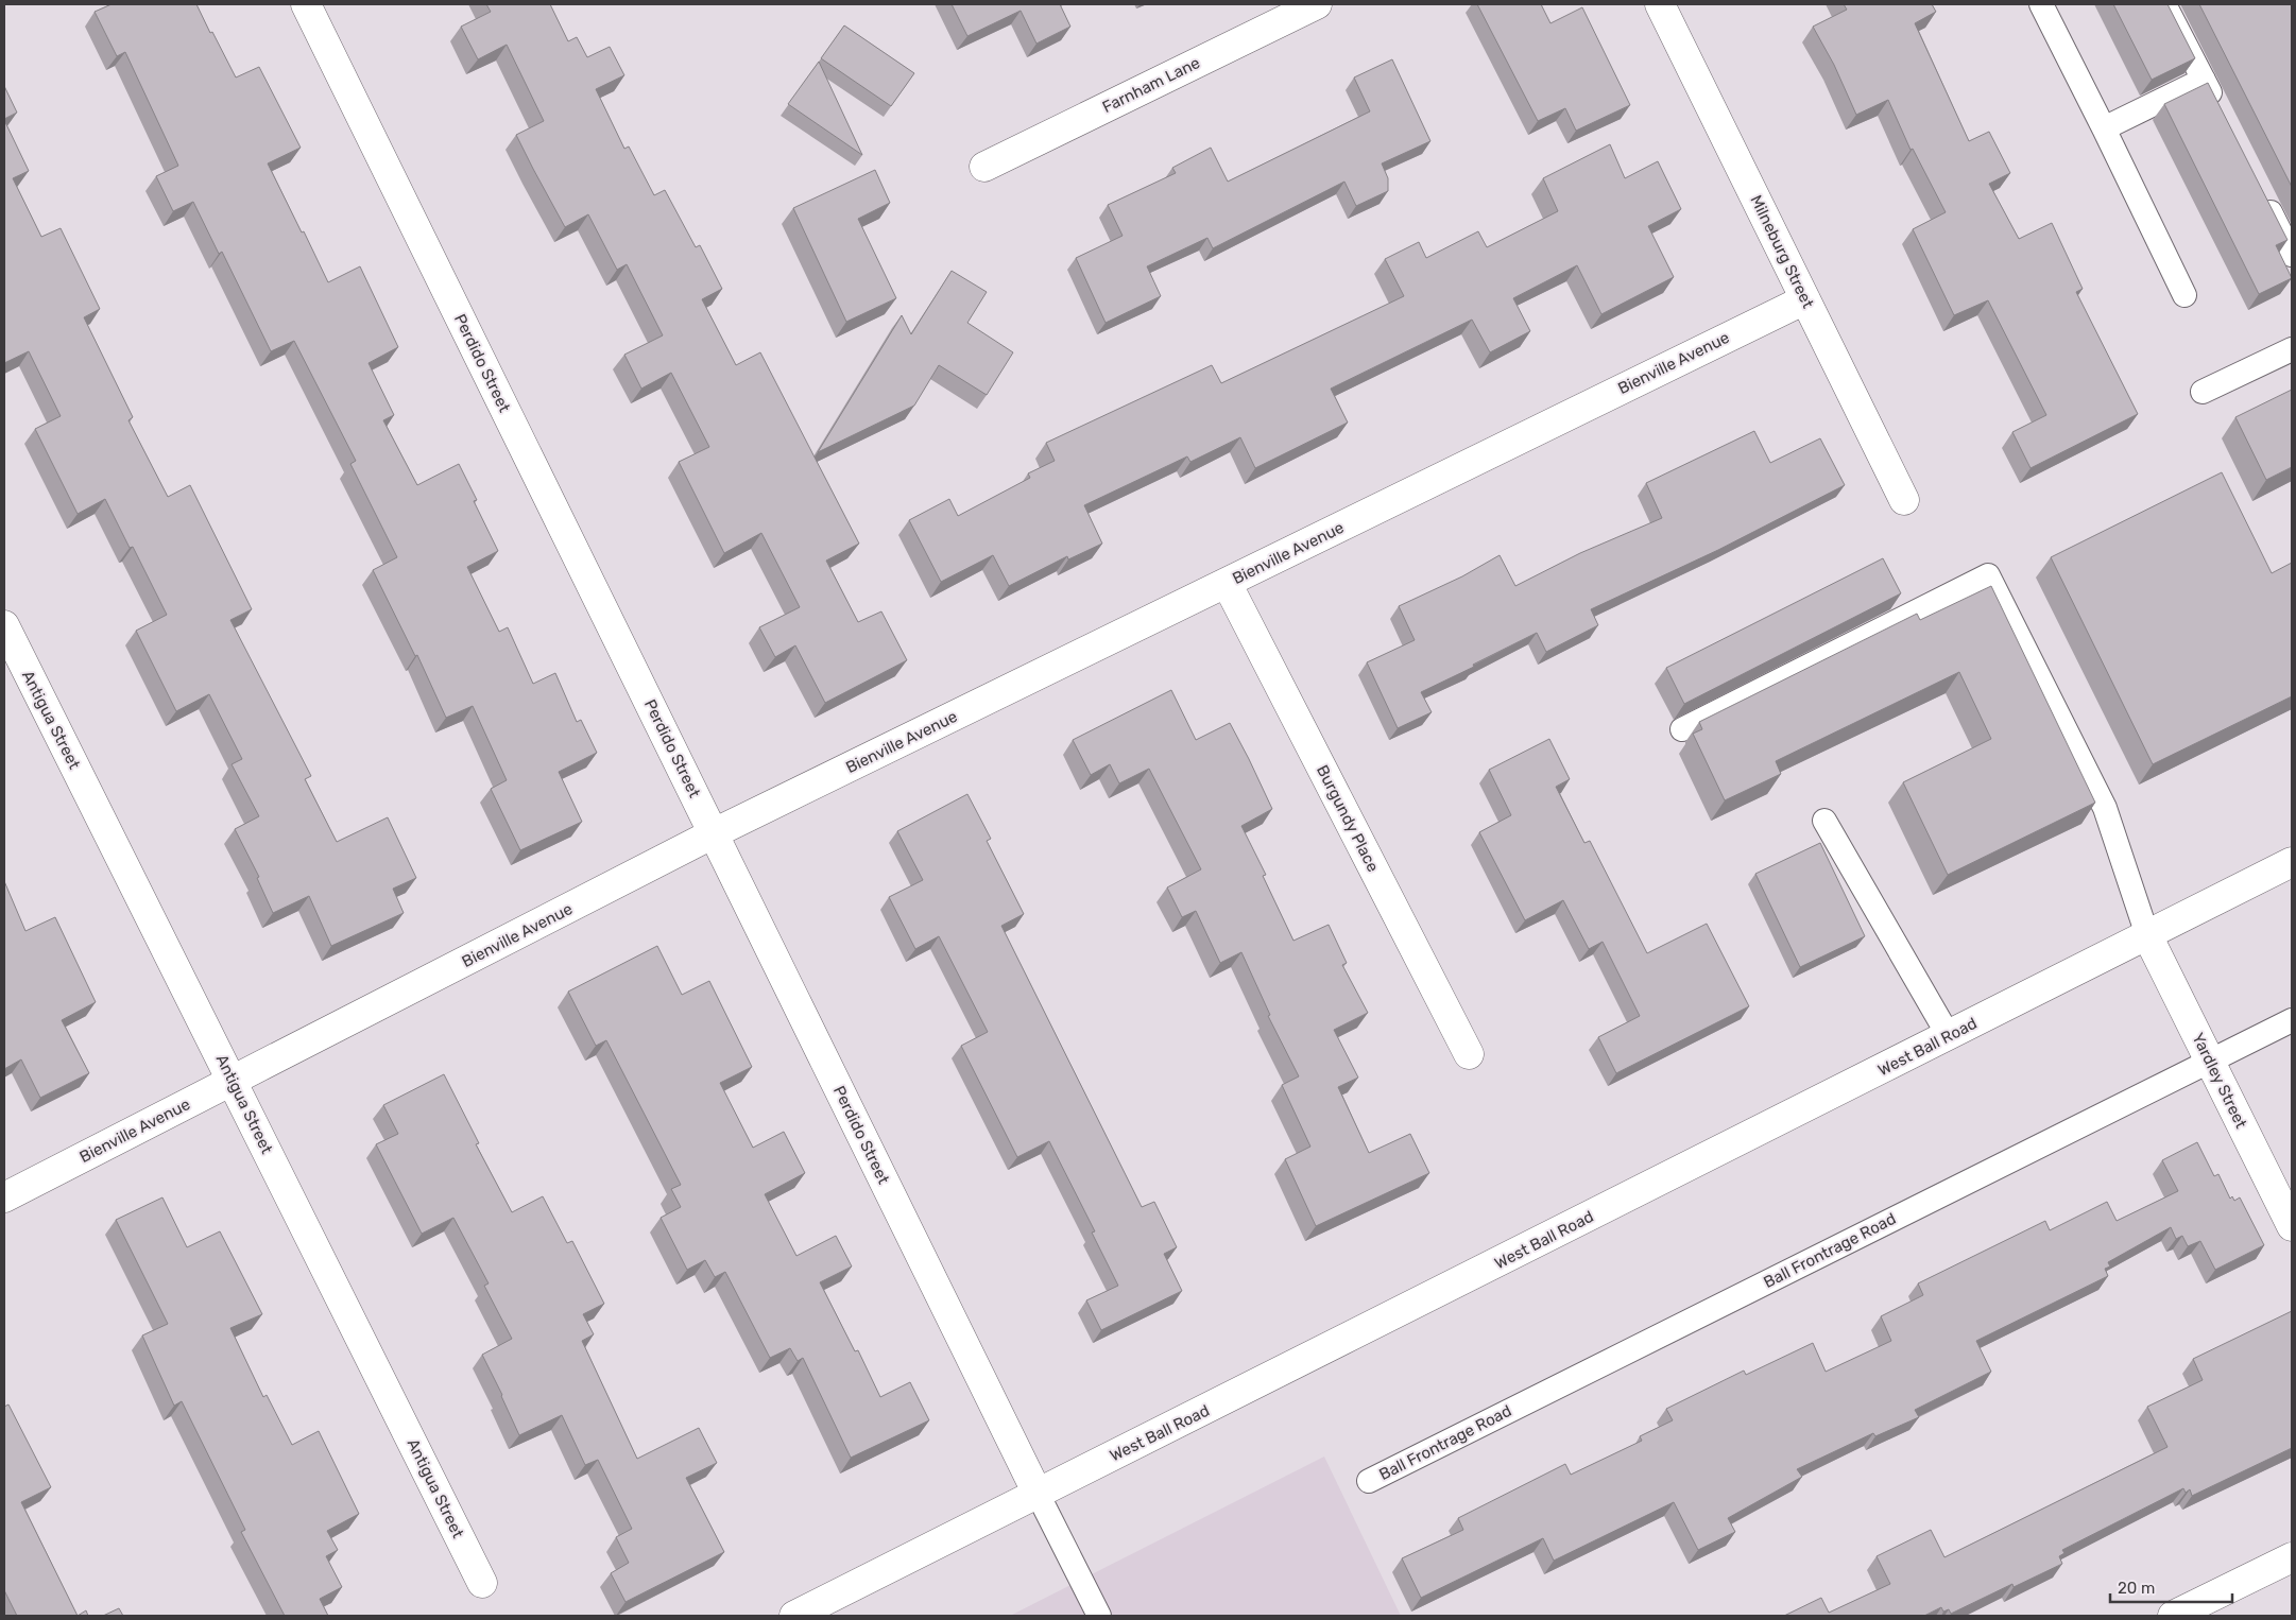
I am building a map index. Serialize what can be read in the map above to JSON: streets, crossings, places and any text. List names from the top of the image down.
{
  "streets": {
    "street": [
      "Farnham Lane",
      "Milneburg Street",
      "Perdido Street",
      "Bienville Avenue",
      "Antigua Street",
      "Burgundy Place",
      "West Ball Road",
      "Yardley Street"
    ],
    "lane": ["Ball Frontrage Road"]
  },
  "crossings": [
    ["Milneburg Street", "Bienville Avenue"],
    ["Perdido Street", "Bienville Avenue"],
    ["Perdido Street", "West Ball Road"],
    ["Bienville Avenue", "Antigua Street"],
    ["Bienville Avenue", "Burgundy Place"],
    ["West Ball Road", "Yardley Street"],
    ["Yardley Street", "Ball Frontrage Road"]
  ],
  "scale_bar": "20 m"
}
